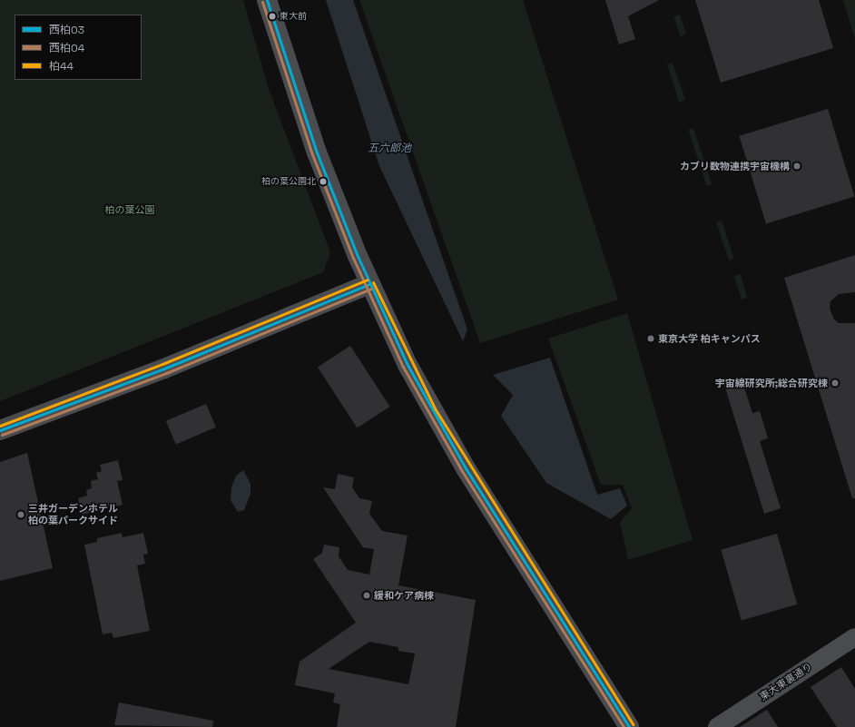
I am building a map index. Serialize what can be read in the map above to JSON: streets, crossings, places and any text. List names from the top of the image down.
{
  "streets": {
    "street": ["東大東裏通り"]
  },
  "water": ["五六郎池"],
  "parks": ["柏の葉公園"],
  "places": [
    "東大前",
    "カブリ数物連携宇宙機構",
    "柏の葉公園北",
    "東京大学 柏キャンパス",
    "宇宙線研究所;総合研究棟",
    "三井ガーデンホテル 柏の葉パークサイド",
    "緩和ケア病棟"
  ],
  "lines": ["transit line 西柏03", "transit line 西柏04", "transit line 柏44"],
  "legend": ["西柏03", "西柏04", "柏44"]
}
